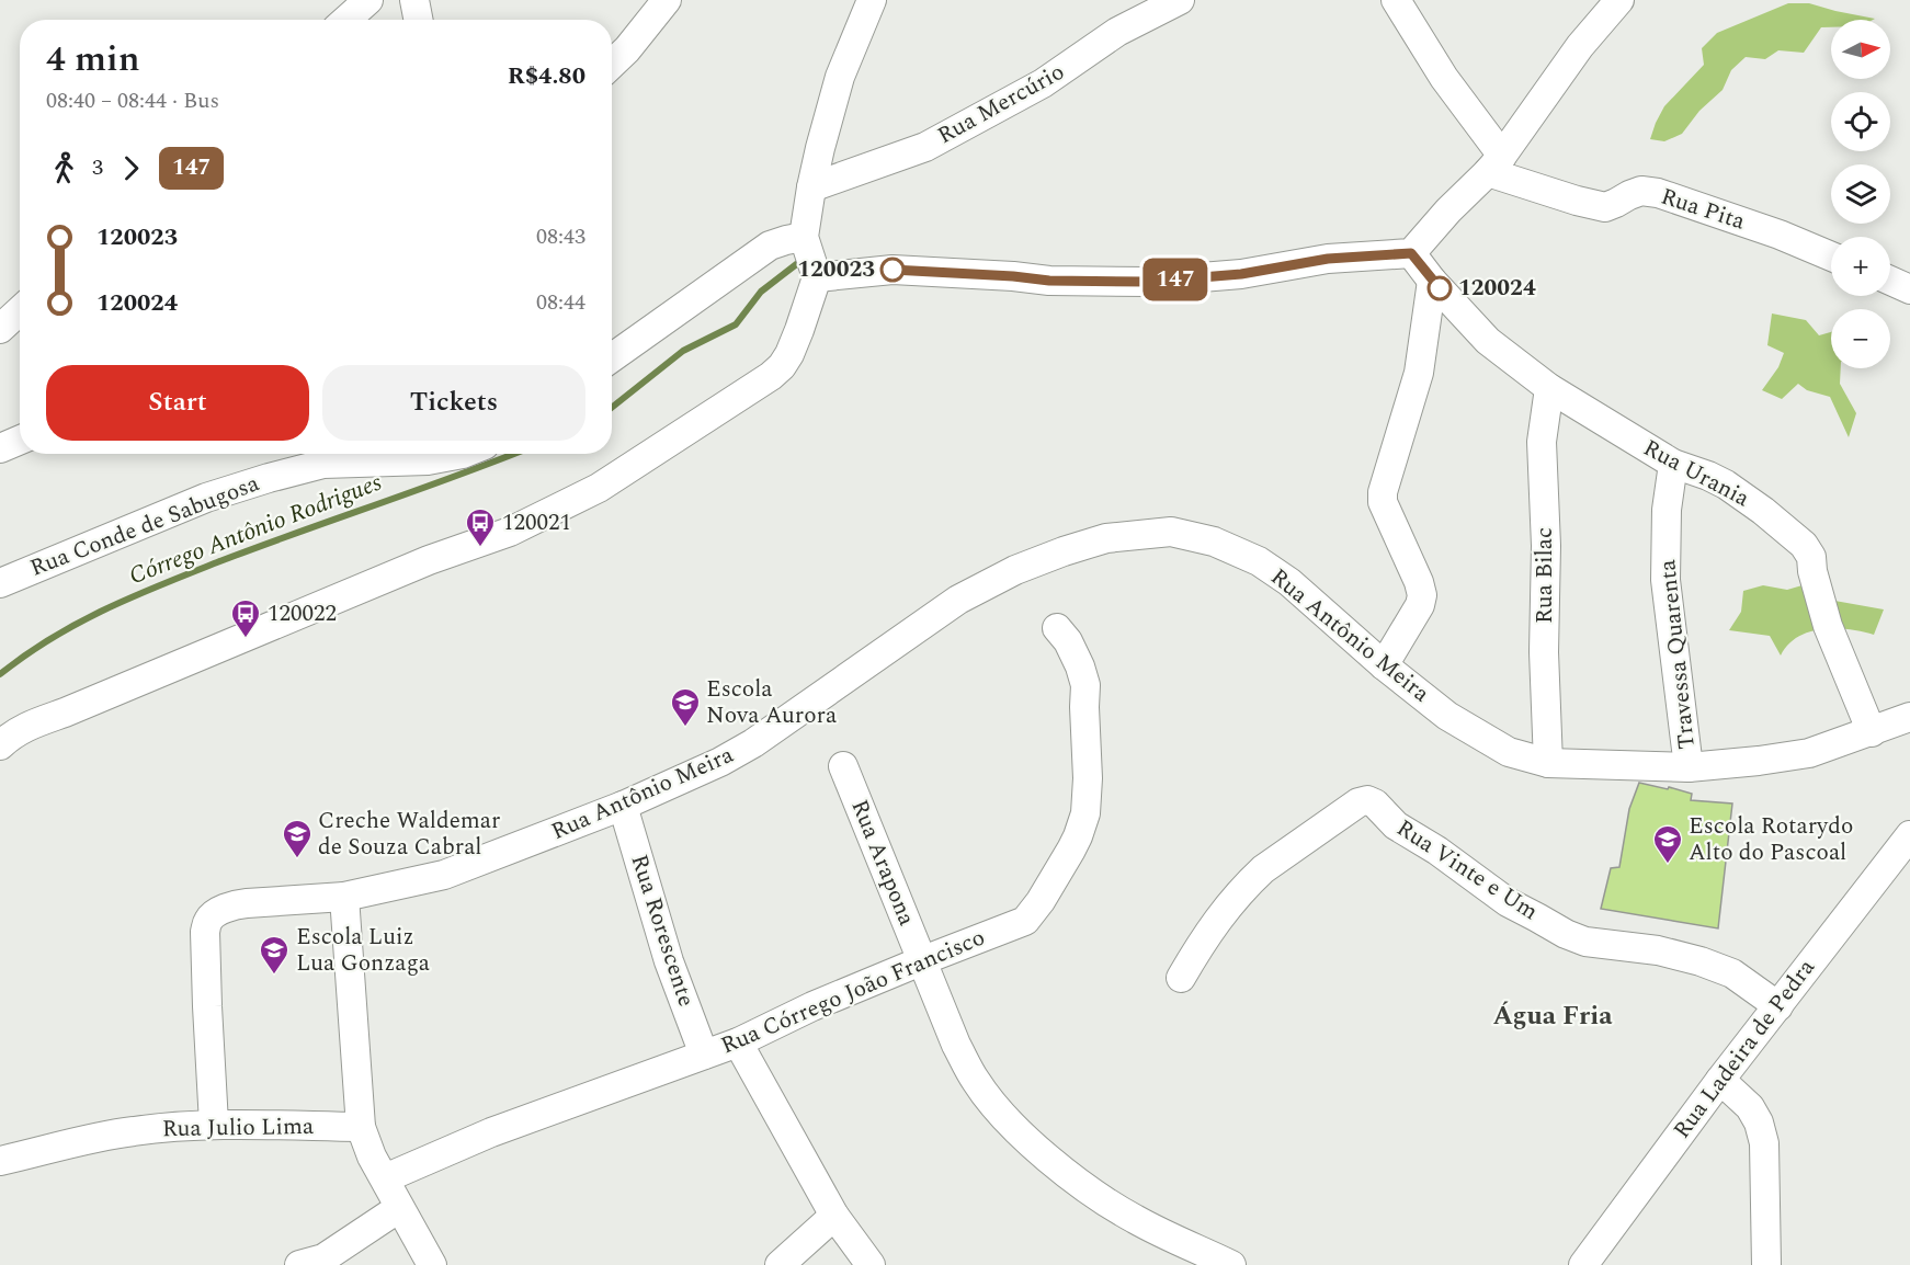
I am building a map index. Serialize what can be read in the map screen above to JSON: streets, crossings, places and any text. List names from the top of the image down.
{
  "streets": {
    "street": [
      "Rua Mercúrio",
      "Rua Pita",
      "Rua Urania",
      "Rua Conde de Sabugosa",
      "Rua Bilac",
      "Rua Antônio Meira",
      "Travessa Quarenta",
      "Rua Arapona",
      "Rua Vinte e Um",
      "Rua Rorescente",
      "Rua Córrego João Francisco",
      "Rua Ladeira de Pedra",
      "Rua Julio Lima"
    ]
  },
  "crossings": [
    ["Rua Urania", "Rua Bilac"],
    ["Rua Urania", "Rua Antônio Meira"],
    ["Rua Urania", "Travessa Quarenta"],
    ["Rua Bilac", "Rua Antônio Meira"],
    ["Rua Antônio Meira", "Travessa Quarenta"],
    ["Rua Antônio Meira", "Rua Rorescente"],
    ["Rua Antônio Meira", "Rua Julio Lima"],
    ["Rua Arapona", "Rua Córrego João Francisco"],
    ["Rua Vinte e Um", "Rua Ladeira de Pedra"],
    ["Rua Rorescente", "Rua Córrego João Francisco"]
  ],
  "districts": ["Água Fria"],
  "water": ["Córrego Antônio Rodrigues"],
  "places": {
    "other": ["120023", "120024"],
    "bus stop": ["120021", "120022"],
    "school or university": [
      "Escola Nova Aurora",
      "Creche Waldemar de Souza Cabral",
      "Escola Rotarydo Alto do Pascoal",
      "Escola Luiz Lua Gonzaga"
    ]
  },
  "lines": ["bus line 147"],
  "north": "right",
  "page": {
    "on_map": "147",
    "map_buttons": ["+", "−"],
    "heading": ["4 min", "08:40 – 08:44 · Bus", "R$4.80"],
    "legs": ["3", "147"],
    "list": [
      {
        "name": "120023",
        "value": "08:43"
      },
      {
        "name": "120024",
        "value": "08:44"
      }
    ],
    "buttons": ["Start", "Tickets"]
  }
}
